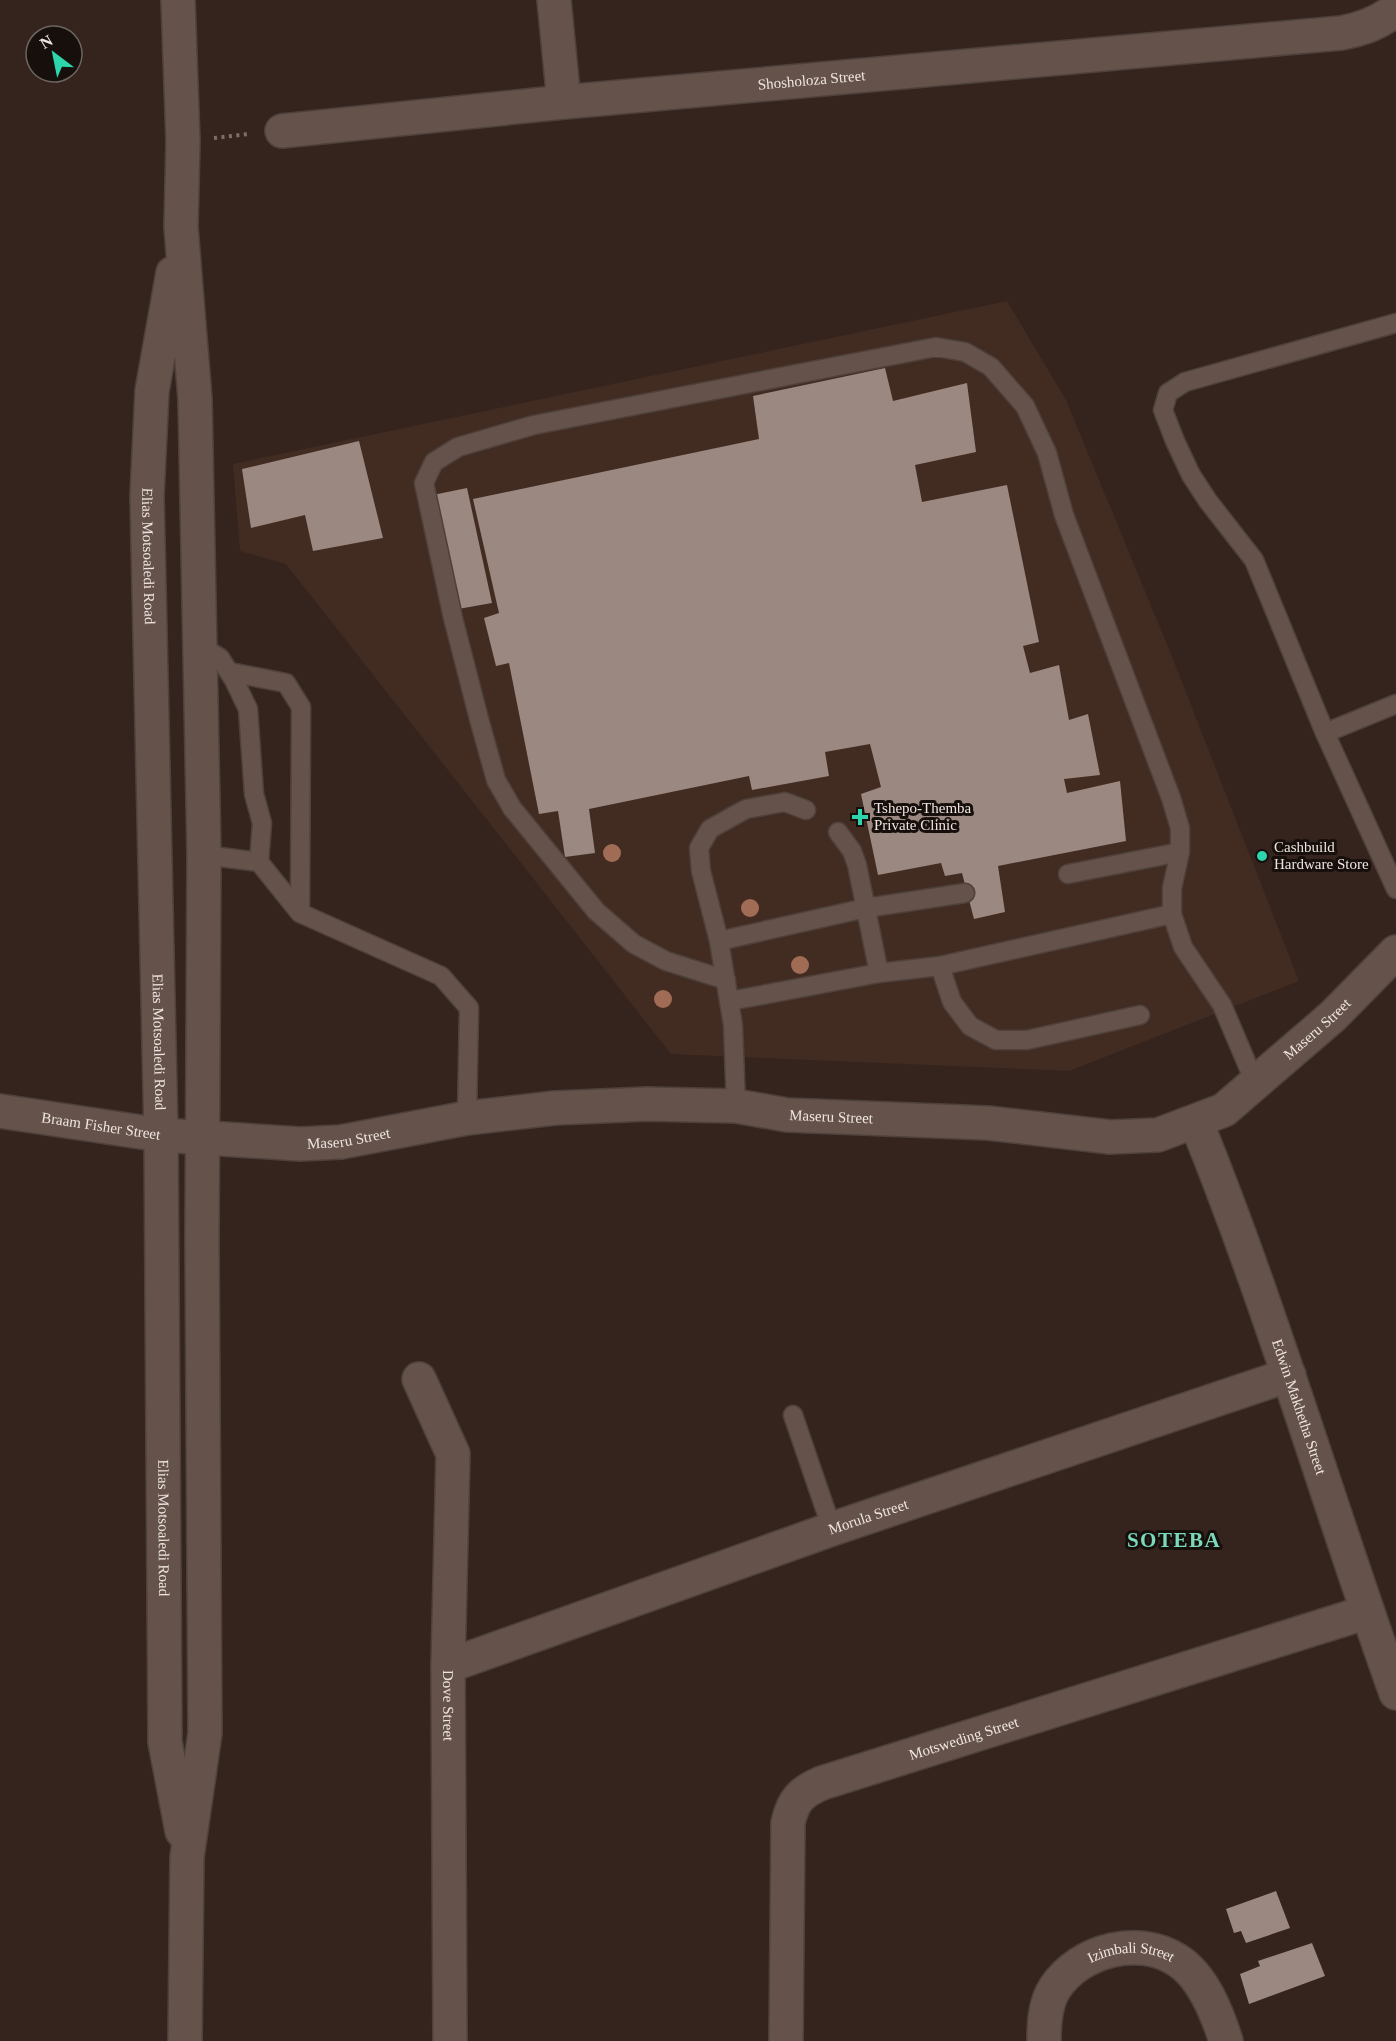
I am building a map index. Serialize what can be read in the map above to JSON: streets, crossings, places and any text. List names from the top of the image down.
{
  "streets": {
    "street": [
      "Shosholoza Street",
      "Elias Motsoaledi Road",
      "Maseru Street",
      "Braam Fisher Street",
      "Edwin Makhetha Street",
      "Morula Street",
      "Dove Street",
      "Motsweding Street",
      "Izimbali Street"
    ]
  },
  "crossings": [
    ["Elias Motsoaledi Road", "Maseru Street"],
    ["Elias Motsoaledi Road", "Braam Fisher Street"],
    ["Maseru Street", "Braam Fisher Street"],
    ["Maseru Street", "Edwin Makhetha Street"],
    ["Edwin Makhetha Street", "Morula Street"],
    ["Edwin Makhetha Street", "Motsweding Street"],
    ["Morula Street", "Dove Street"]
  ],
  "districts": ["SOTEBA"],
  "places": {
    "health": ["Tshepo-Themba Private Clinic"],
    "other": ["Cashbuild Hardware Store"]
  },
  "north": "top left"
}
